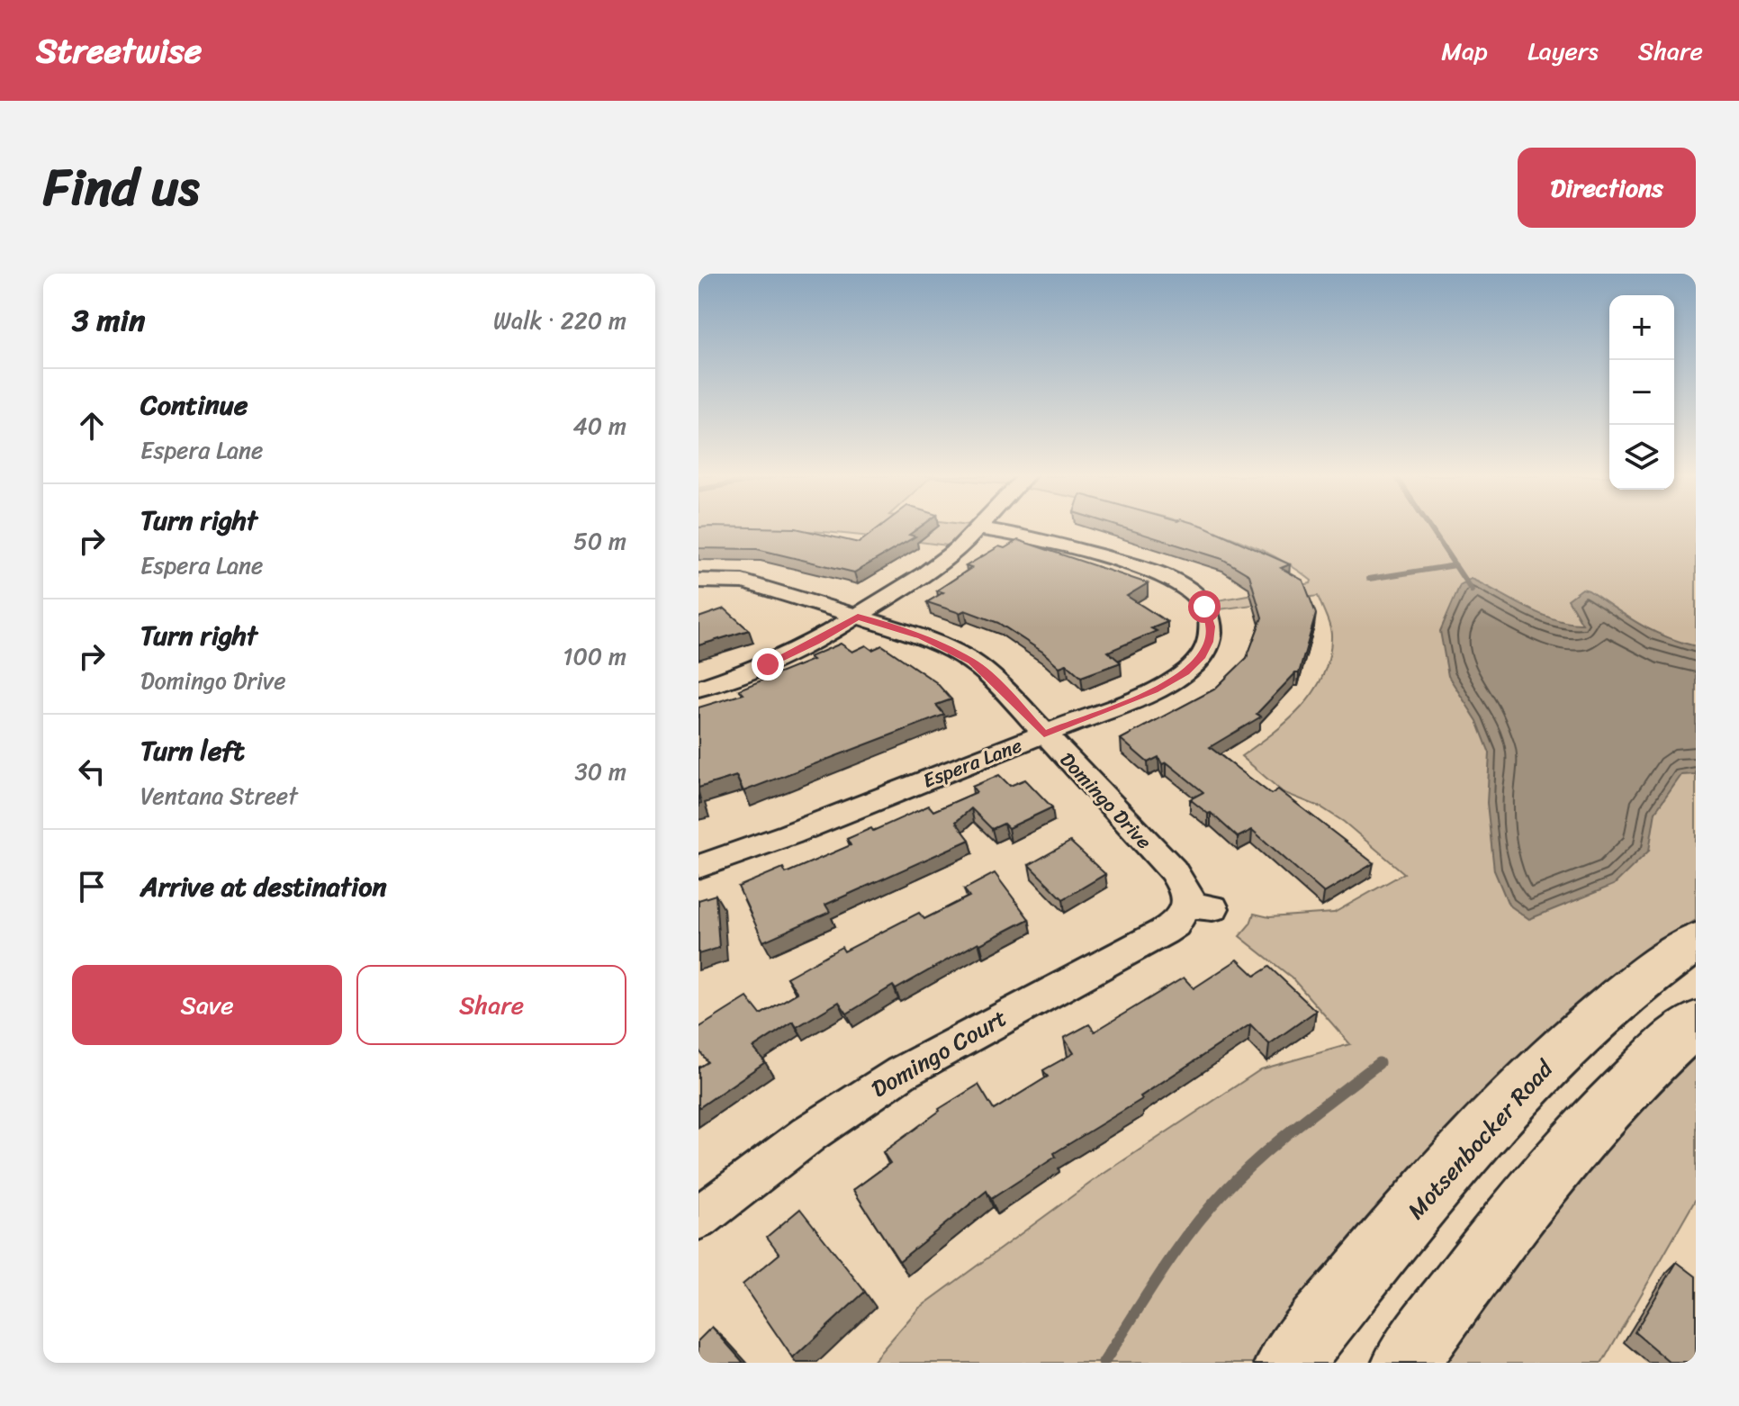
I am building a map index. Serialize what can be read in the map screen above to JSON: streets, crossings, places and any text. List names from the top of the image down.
{
  "streets": {
    "main road": ["Motsenbocker Road"],
    "street": ["Espera Lane", "Domingo Drive", "Domingo Court"]
  },
  "crossings": [
    ["Espera Lane", "Domingo Drive"],
    ["Domingo Drive", "Domingo Court"]
  ],
  "page": {
    "header": "Streetwise",
    "nav": ["Map", "Layers", "Share"],
    "title": "Find us",
    "buttons": [
      "Directions",
      ["Save", "Share"]
    ],
    "heading": ["3 min", "Walk · 220 m"],
    "map_buttons": ["+", "−"],
    "list": [
      ["Continue", "Espera Lane", "40 m"],
      ["Turn right", "Espera Lane", "50 m"],
      ["Turn right", "Domingo Drive", "100 m"],
      ["Turn left", "Ventana Street", "30 m"],
      "Arrive at destination"
    ]
  }
}
